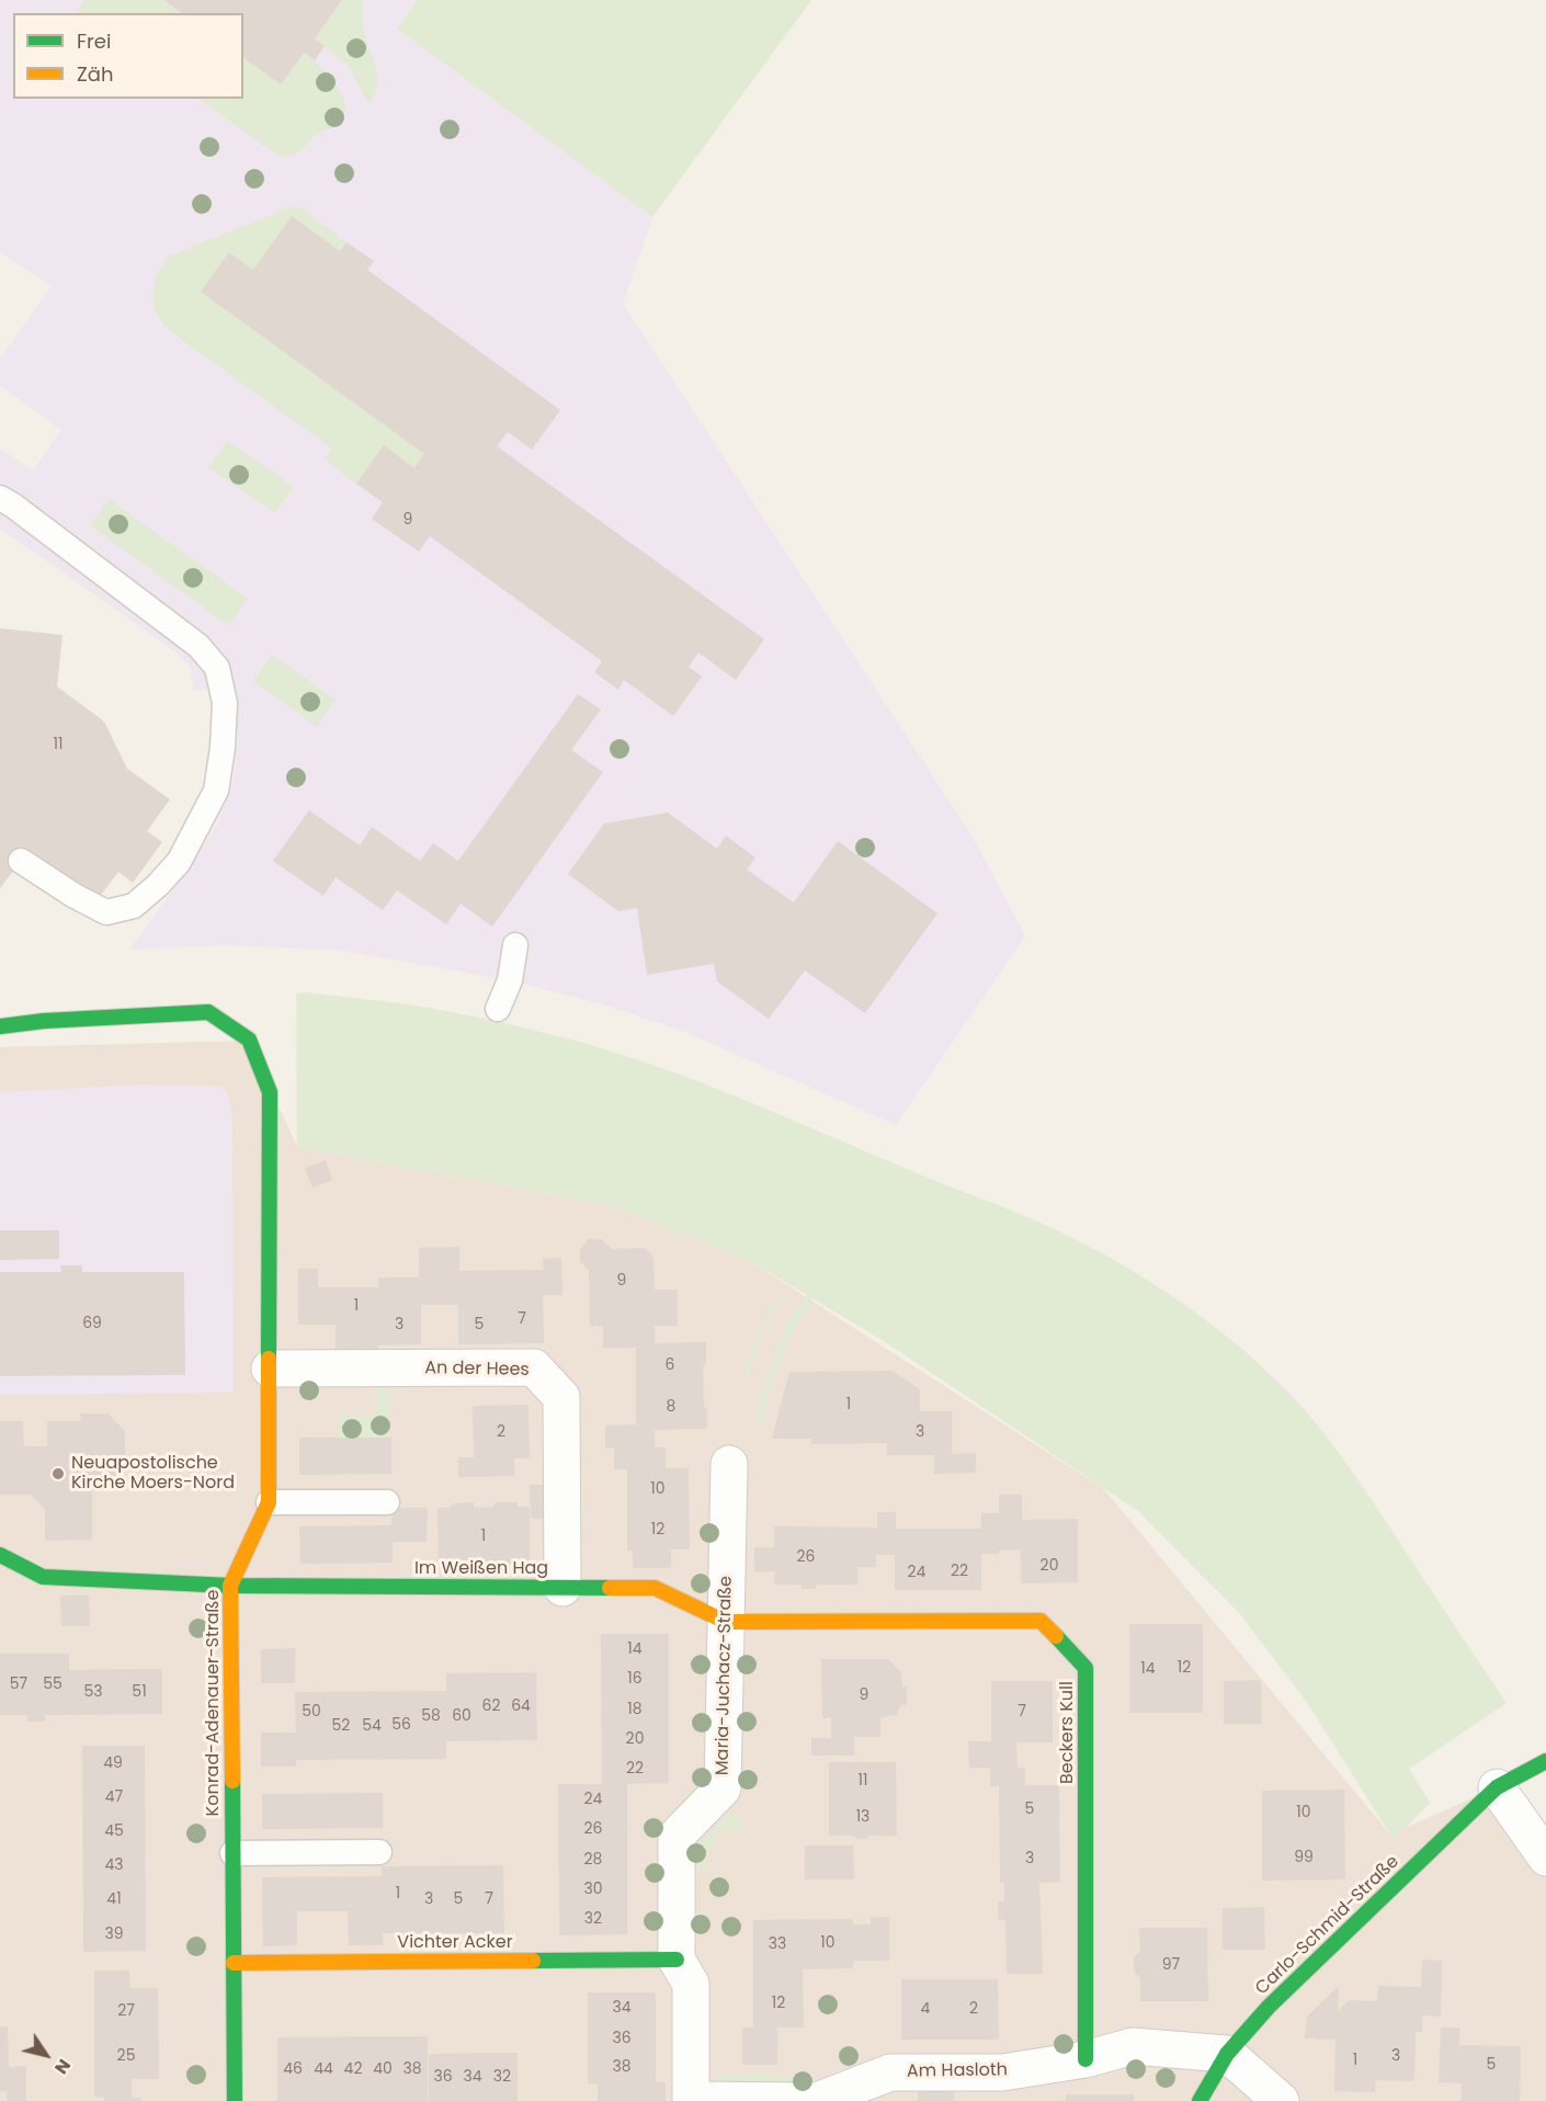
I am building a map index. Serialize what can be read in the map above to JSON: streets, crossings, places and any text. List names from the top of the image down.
{
  "streets": {
    "street": [
      "An der Hees",
      "Im Weißen Hag",
      "Maria-Juchacz-Straße",
      "Konrad-Adenauer-Straße",
      "Beckers Kull",
      "Carlo-Schmid-Straße",
      "Vichter Acker",
      "Am Hasloth"
    ]
  },
  "crossings": [
    ["An der Hees", "Im Weißen Hag"],
    ["An der Hees", "Konrad-Adenauer-Straße"],
    ["Im Weißen Hag", "Maria-Juchacz-Straße"],
    ["Im Weißen Hag", "Konrad-Adenauer-Straße"],
    ["Im Weißen Hag", "Beckers Kull"],
    ["Maria-Juchacz-Straße", "Beckers Kull"],
    ["Maria-Juchacz-Straße", "Vichter Acker"],
    ["Maria-Juchacz-Straße", "Am Hasloth"],
    ["Konrad-Adenauer-Straße", "Vichter Acker"],
    ["Beckers Kull", "Am Hasloth"],
    ["Carlo-Schmid-Straße", "Am Hasloth"]
  ],
  "places": ["Neuapostolische Kirche Moers-Nord"],
  "house_numbers": [
    "9",
    "11",
    "9",
    "1",
    "7",
    "69",
    "3",
    "5",
    "6",
    "1",
    "8",
    "2",
    "3",
    "10",
    "12",
    "1",
    "26",
    "20",
    "22",
    "24",
    "14",
    "12",
    "14",
    "16",
    "57",
    "55",
    "53",
    "51",
    "9",
    "62",
    "64",
    "18",
    "50",
    "7",
    "58",
    "60",
    "56",
    "52",
    "54",
    "20",
    "49",
    "22",
    "11",
    "47",
    "24",
    "5",
    "10",
    "13",
    "26",
    "45",
    "99",
    "3",
    "28",
    "43",
    "30",
    "1",
    "41",
    "3",
    "5",
    "7",
    "32",
    "39",
    "10",
    "33",
    "97",
    "12",
    "34",
    "4",
    "2",
    "27",
    "36",
    "25",
    "3",
    "1",
    "5",
    "38",
    "46",
    "44",
    "42",
    "40",
    "38",
    "36",
    "34",
    "32"
  ],
  "legend": ["Frei", "Zäh"],
  "north": "bottom right"
}
